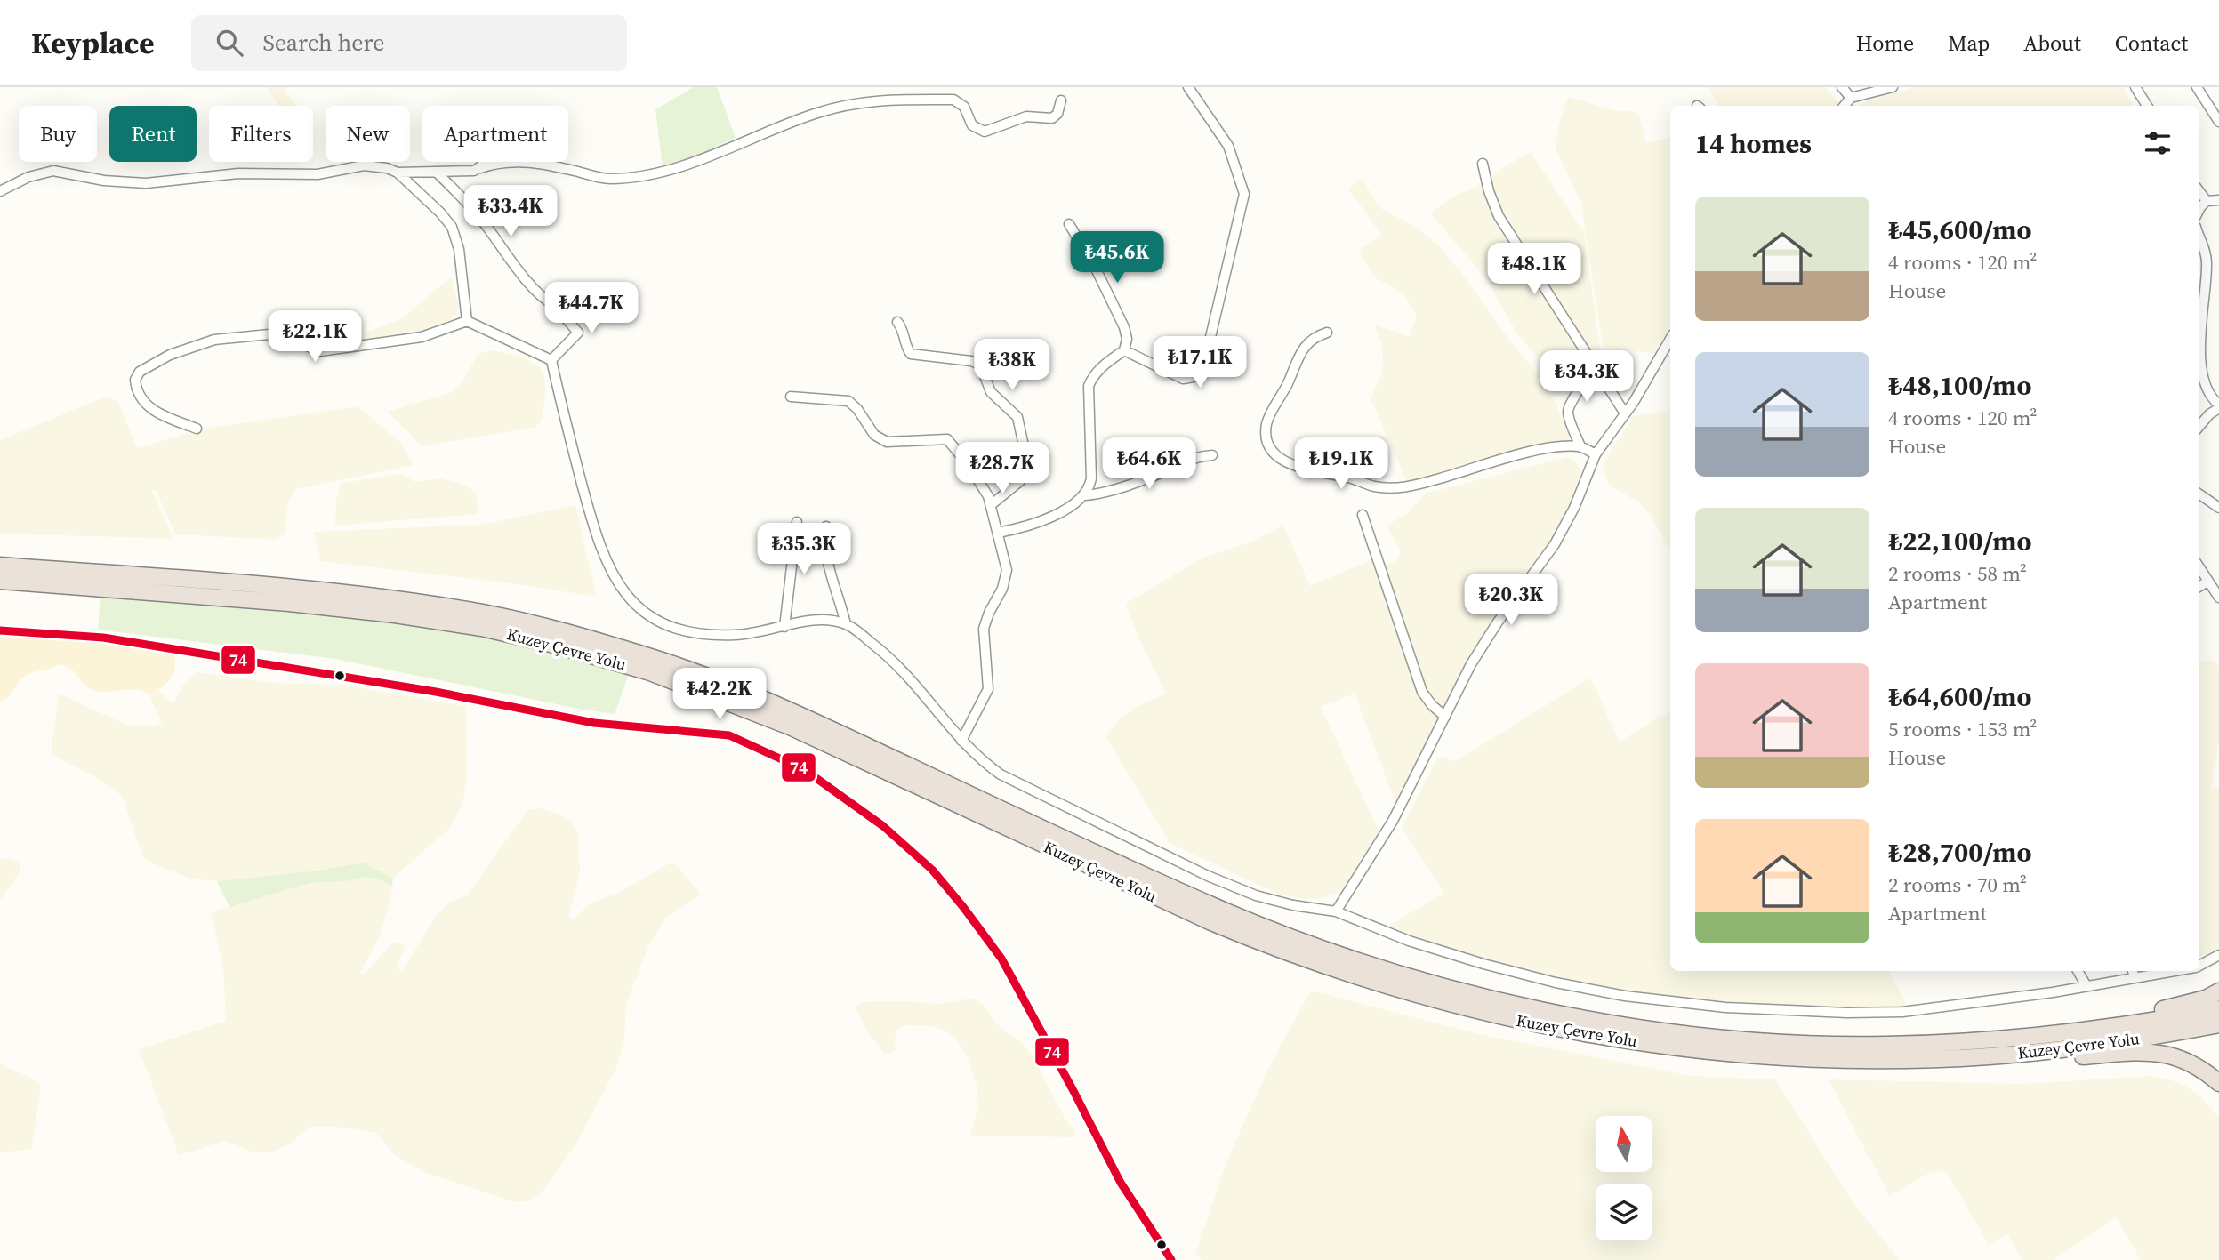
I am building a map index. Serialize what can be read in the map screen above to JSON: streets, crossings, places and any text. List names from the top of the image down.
{
  "streets": {
    "highway": ["Kuzey Çevre Yolu"]
  },
  "lines": ["transit line 74"],
  "north": "top",
  "page": {
    "header": "Keyplace",
    "search": "Search here",
    "nav": [
      "Home",
      "Map",
      "About",
      "Contact"
    ],
    "chip": [
      "Buy",
      "Rent",
      "Filters",
      "New",
      "Apartment"
    ],
    "heading": "14 homes",
    "list": [
      {
        "name": "₺45,600/mo",
        "note": "4 rooms · 120 m² · House"
      },
      {
        "name": "₺48,100/mo",
        "note": "4 rooms · 120 m² · House"
      },
      {
        "name": "₺22,100/mo",
        "note": "2 rooms · 58 m² · Apartment"
      },
      {
        "name": "₺64,600/mo",
        "note": "5 rooms · 153 m² · House"
      },
      {
        "name": "₺28,700/mo",
        "note": "2 rooms · 70 m² · Apartment"
      }
    ],
    "price": [
      "₺33.4K",
      "₺45.6K",
      "₺48.1K",
      "₺44.7K",
      "₺22.1K",
      "₺17.1K",
      "₺38K",
      "₺34.3K",
      "₺64.6K",
      "₺19.1K",
      "₺28.7K",
      "₺35.3K",
      "₺20.3K",
      "₺42.2K"
    ]
  }
}
